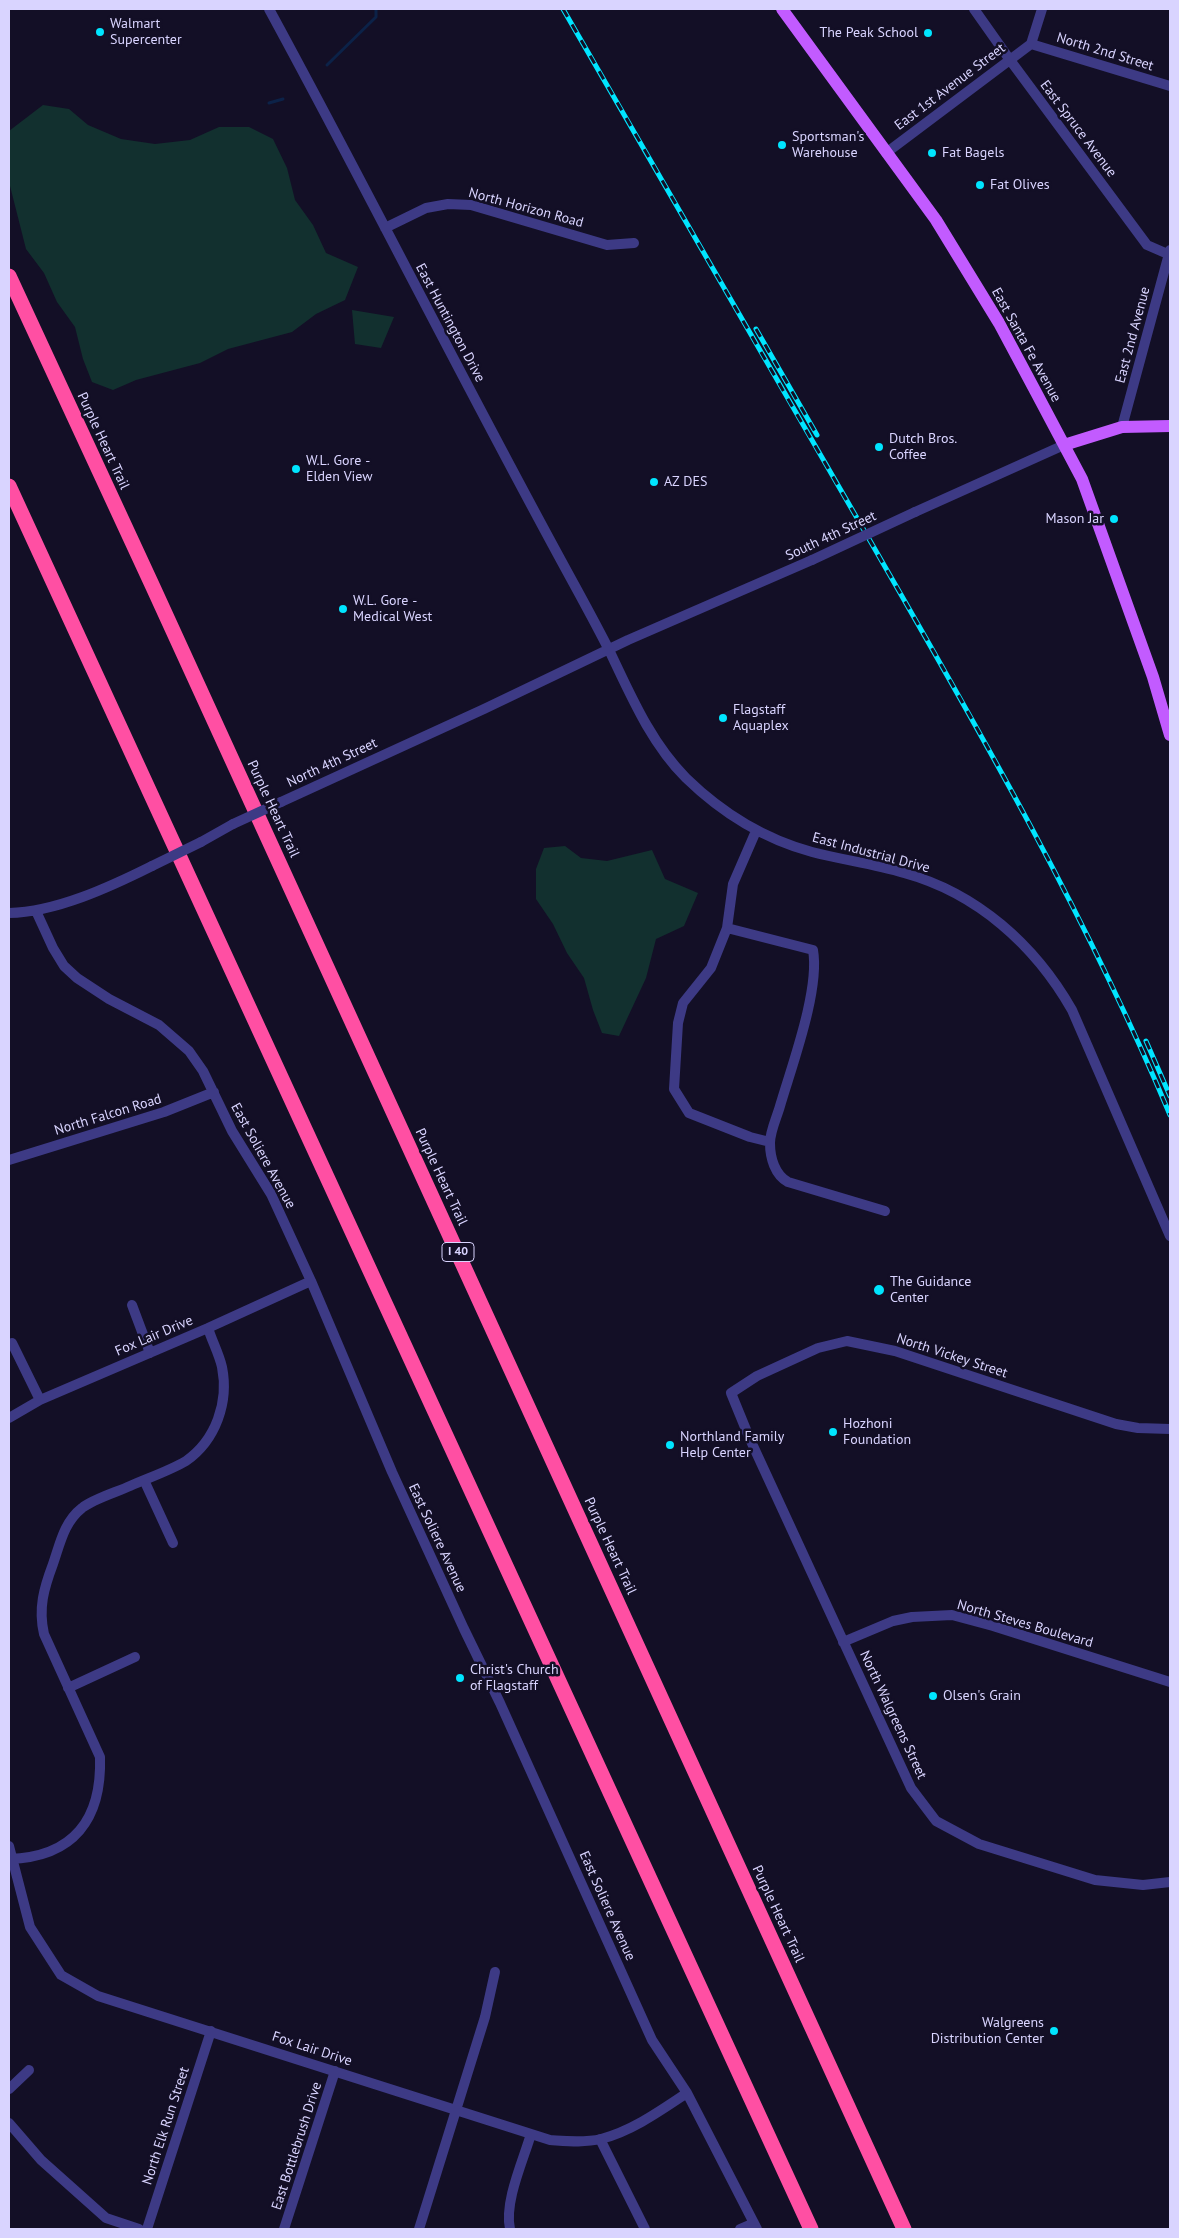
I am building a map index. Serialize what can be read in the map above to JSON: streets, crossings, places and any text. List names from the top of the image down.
{
  "streets": {
    "highway": ["Purple Heart Trail", "I 40"],
    "main road": ["East Santa Fe Avenue"],
    "street": [
      "North 2nd Street",
      "East 1st Avenue Street",
      "East Spruce Avenue",
      "North Horizon Road",
      "East Huntington Drive",
      "East 2nd Avenue",
      "South 4th Street",
      "North 4th Street",
      "East Industrial Drive",
      "North Falcon Road",
      "East Soliere Avenue",
      "Fox Lair Drive",
      "North Vickey Street",
      "North Steves Boulevard",
      "North Walgreens Street",
      "North Elk Run Street",
      "East Bottlebrush Drive"
    ]
  },
  "crossings": [
    ["North 2nd Street", "East 1st Avenue Street"],
    ["East 1st Avenue Street", "East Spruce Avenue"],
    ["East 1st Avenue Street", "East Santa Fe Avenue"],
    ["East Spruce Avenue", "East 2nd Avenue"],
    ["North Horizon Road", "East Huntington Drive"],
    ["East Huntington Drive", "South 4th Street"],
    ["East Huntington Drive", "North 4th Street"],
    ["East Huntington Drive", "East Industrial Drive"],
    ["East Santa Fe Avenue", "South 4th Street"],
    ["South 4th Street", "North 4th Street"],
    ["South 4th Street", "East Industrial Drive"],
    ["North 4th Street", "East Industrial Drive"],
    ["North 4th Street", "East Soliere Avenue"],
    ["North Falcon Road", "East Soliere Avenue"],
    ["East Soliere Avenue", "Fox Lair Drive"],
    ["Fox Lair Drive", "North Elk Run Street"],
    ["Fox Lair Drive", "East Bottlebrush Drive"],
    ["North Vickey Street", "North Walgreens Street"],
    ["North Steves Boulevard", "North Walgreens Street"]
  ],
  "places": [
    "Walmart Supercenter",
    "The Peak School",
    "Sportsman's Warehouse",
    "Fat Bagels",
    "Fat Olives",
    "Dutch Bros. Coffee",
    "W.L. Gore - Elden View",
    "AZ DES",
    "Mason Jar",
    "W.L. Gore - Medical West",
    "Flagstaff Aquaplex",
    "The Guidance Center",
    "Hozhoni Foundation",
    "Northland Family Help Center",
    "Christ's Church of Flagstaff",
    "Olsen's Grain",
    "Walgreens Distribution Center"
  ]
}
